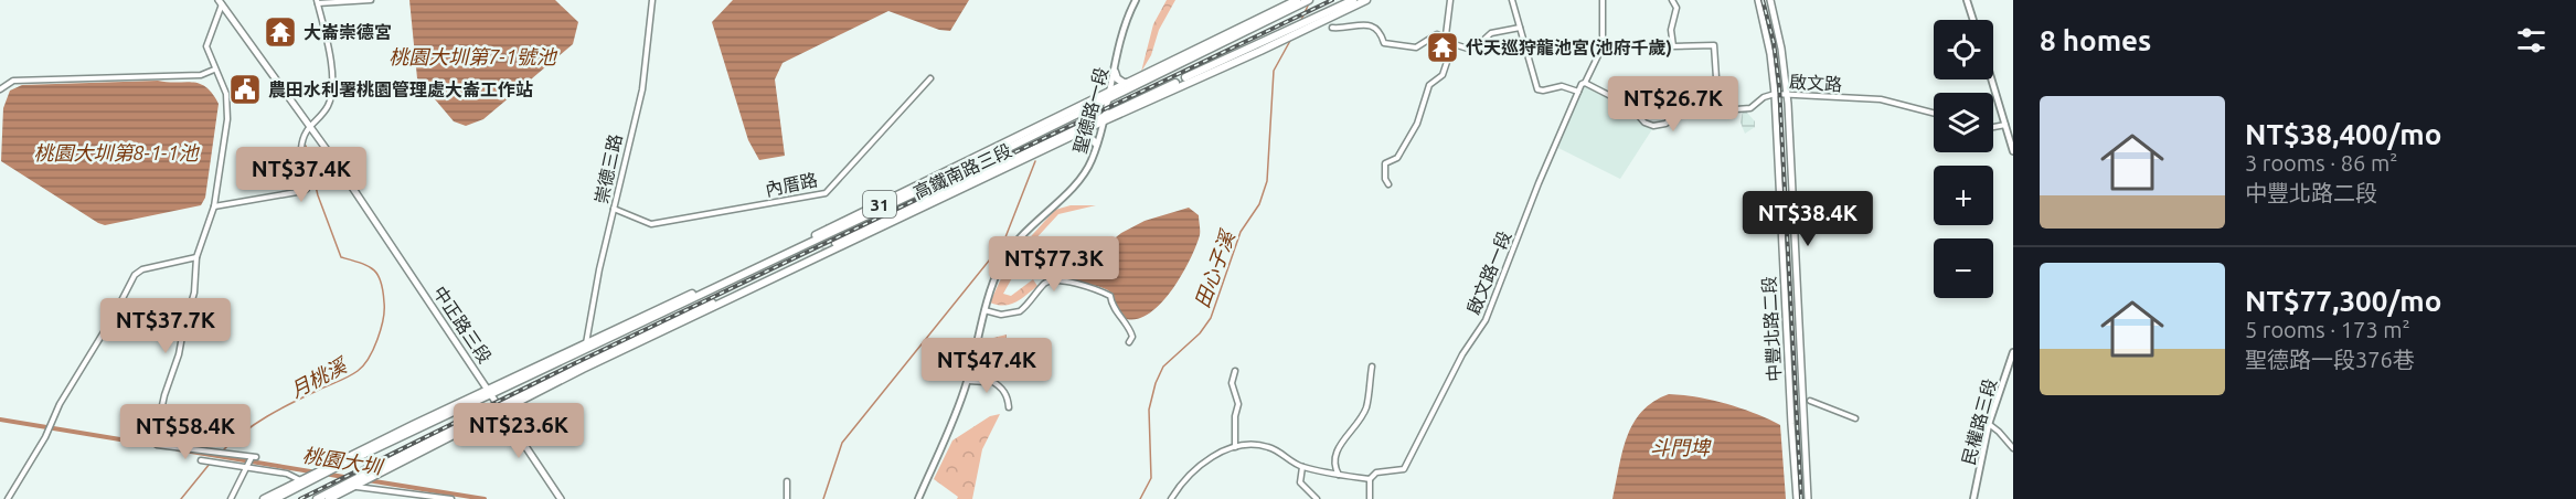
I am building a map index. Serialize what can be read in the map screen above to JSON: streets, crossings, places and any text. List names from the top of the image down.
{
  "streets": {
    "main road": [
      "高鐵南路三段",
      "31",
      "中正路三段",
      "中豐北路二段"
    ],
    "street": [
      "啟文路",
      "聖德路一段",
      "崇德三路",
      "內厝路",
      "啟文路一段",
      "民權路三段"
    ]
  },
  "crossings": [
    ["啟文路", "啟文路一段"],
    ["啟文路", "中豐北路二段"],
    ["聖德路一段", "高鐵南路三段"],
    ["崇德三路", "高鐵南路三段"],
    ["崇德三路", "內厝路"],
    ["高鐵南路三段", "31"],
    ["高鐵南路三段", "中正路三段"],
    ["31", "中正路三段"]
  ],
  "water": [
    "桃園大圳第7-1號池",
    "桃園大圳第8-1-1池",
    "田心子溪",
    "月桃溪",
    "斗門埤",
    "桃園大圳"
  ],
  "places": {
    "temple": ["大崙崇德宮", "代天巡狩龍池宮(池府千歲)"],
    "public building": ["農田水利署桃園管理處大崙工作站"]
  },
  "page": {
    "heading": "8 homes",
    "map_buttons": ["+", "−"],
    "price": [
      "NT$26.7K",
      "NT$37.4K",
      "NT$38.4K",
      "NT$77.3K",
      "NT$37.7K",
      "NT$47.4K",
      "NT$23.6K",
      "NT$58.4K"
    ],
    "list": [
      {
        "name": "NT$38,400/mo",
        "note": "3 rooms · 86 m² · 中豐北路二段"
      },
      {
        "name": "NT$77,300/mo",
        "note": "5 rooms · 173 m² · 聖德路一段376巷"
      }
    ]
  }
}
